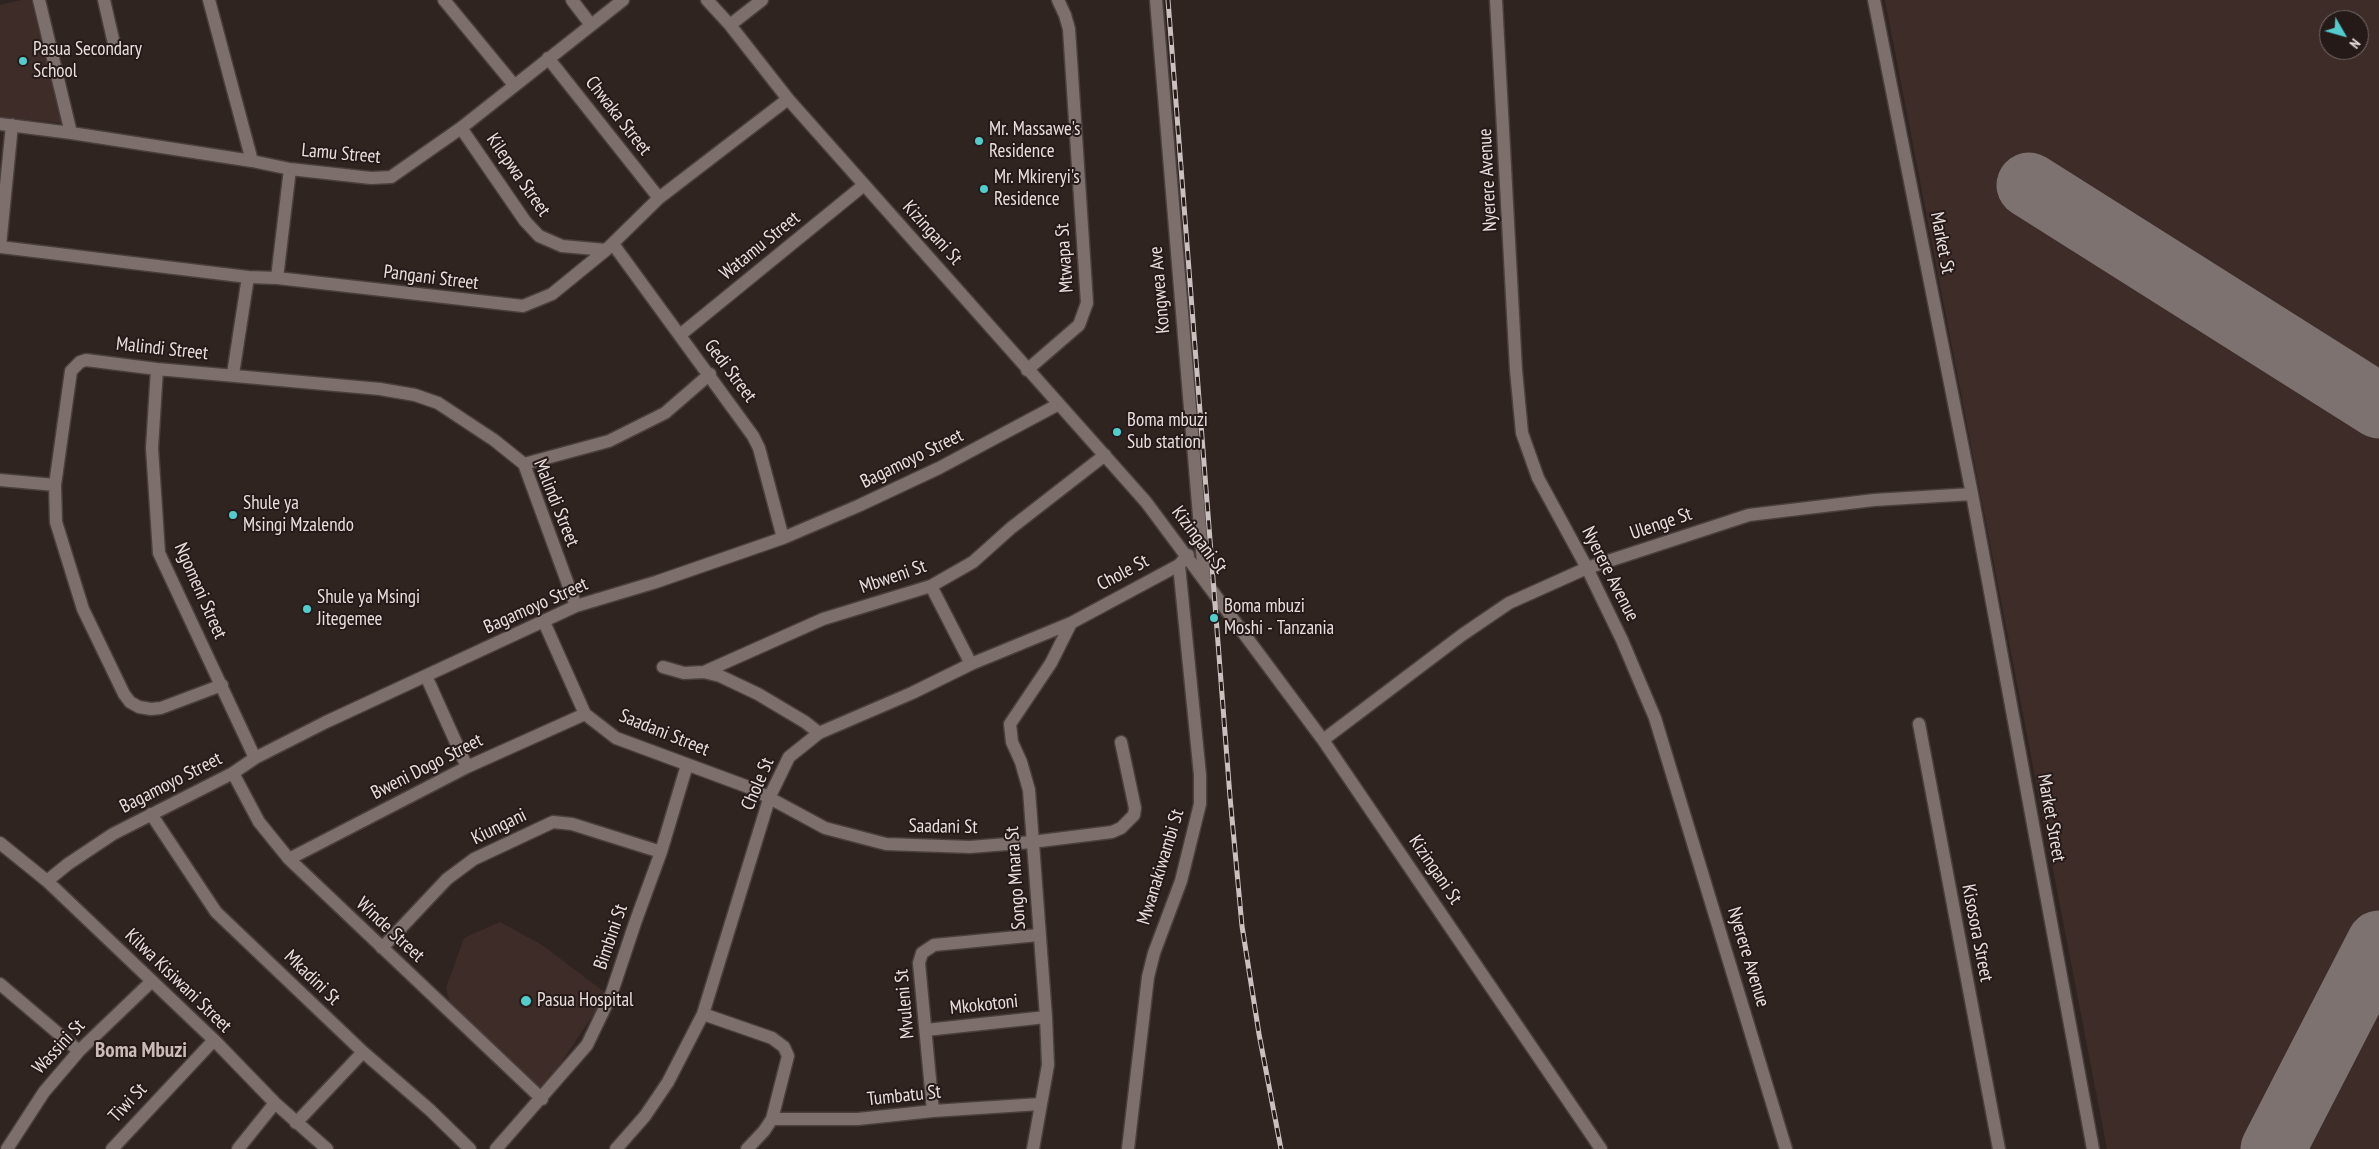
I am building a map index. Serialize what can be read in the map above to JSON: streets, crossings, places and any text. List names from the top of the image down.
{
  "streets": {
    "street": [
      "Chwaka Street",
      "Lamu Street",
      "Kilepwa Street",
      "Nyerere Avenue",
      "Kizingani St",
      "Market St",
      "Watamu Street",
      "Mtwapa St",
      "Pangani Street",
      "Kongwea Ave",
      "Malindi Street",
      "Gedi Street",
      "Bagamoyo Street",
      "Ulenge St",
      "Chole St",
      "Mbweni St",
      "Ngomeni Street",
      "Saadani Street",
      "Bweni Dogo Street",
      "Market Street",
      "Kiungani",
      "Saadani St",
      "Mwanakiwambi St",
      "Songo Mnara St",
      "Winde Street",
      "Kisosora Street",
      "Bimbini St",
      "Mkadini St",
      "Kilwa Kisiwani Street",
      "Mvuleni St",
      "Mkokotoni",
      "Wassini St",
      "Tumbatu St",
      "Tiwi St"
    ]
  },
  "crossings": [
    ["Chwaka Street", "Lamu Street"],
    ["Chwaka Street", "Pangani Street"],
    ["Lamu Street", "Kilepwa Street"],
    ["Kilepwa Street", "Pangani Street"],
    ["Kilepwa Street", "Gedi Street"],
    ["Nyerere Avenue", "Ulenge St"],
    ["Kizingani St", "Watamu Street"],
    ["Kizingani St", "Mtwapa St"],
    ["Kizingani St", "Pangani Street"],
    ["Kizingani St", "Kongwea Ave"],
    ["Kizingani St", "Bagamoyo Street"],
    ["Kizingani St", "Ulenge St"],
    ["Kizingani St", "Chole St"],
    ["Kizingani St", "Mbweni St"],
    ["Market St", "Ulenge St"],
    ["Market St", "Market Street"],
    ["Watamu Street", "Gedi Street"],
    ["Pangani Street", "Gedi Street"],
    ["Malindi Street", "Bagamoyo Street"],
    ["Malindi Street", "Ngomeni Street"],
    ["Gedi Street", "Bagamoyo Street"],
    ["Bagamoyo Street", "Ngomeni Street"],
    ["Bagamoyo Street", "Saadani Street"],
    ["Bagamoyo Street", "Winde Street"],
    ["Bagamoyo Street", "Mkadini St"],
    ["Bagamoyo Street", "Kilwa Kisiwani Street"],
    ["Ulenge St", "Market Street"],
    ["Chole St", "Saadani Street"],
    ["Chole St", "Saadani St"],
    ["Chole St", "Mwanakiwambi St"],
    ["Chole St", "Songo Mnara St"],
    ["Saadani Street", "Bweni Dogo Street"],
    ["Saadani Street", "Saadani St"],
    ["Saadani Street", "Bimbini St"],
    ["Bweni Dogo Street", "Winde Street"],
    ["Kiungani", "Winde Street"],
    ["Kiungani", "Bimbini St"],
    ["Saadani St", "Songo Mnara St"],
    ["Songo Mnara St", "Mvuleni St"],
    ["Songo Mnara St", "Mkokotoni"],
    ["Songo Mnara St", "Tumbatu St"],
    ["Winde Street", "Bimbini St"],
    ["Kilwa Kisiwani Street", "Wassini St"],
    ["Kilwa Kisiwani Street", "Tiwi St"],
    ["Mvuleni St", "Mkokotoni"],
    ["Mvuleni St", "Tumbatu St"]
  ],
  "districts": ["Boma Mbuzi"],
  "places": [
    "Pasua Secondary School",
    "Mr. Massawe's Residence",
    "Mr. Mkireryi's Residence",
    "Boma mbuzi Sub station",
    "Shule ya Msingi Mzalendo",
    "Shule ya Msingi Jitegemee",
    "Boma mbuzi Moshi - Tanzania",
    "Pasua Hospital"
  ],
  "north": "bottom right"
}
